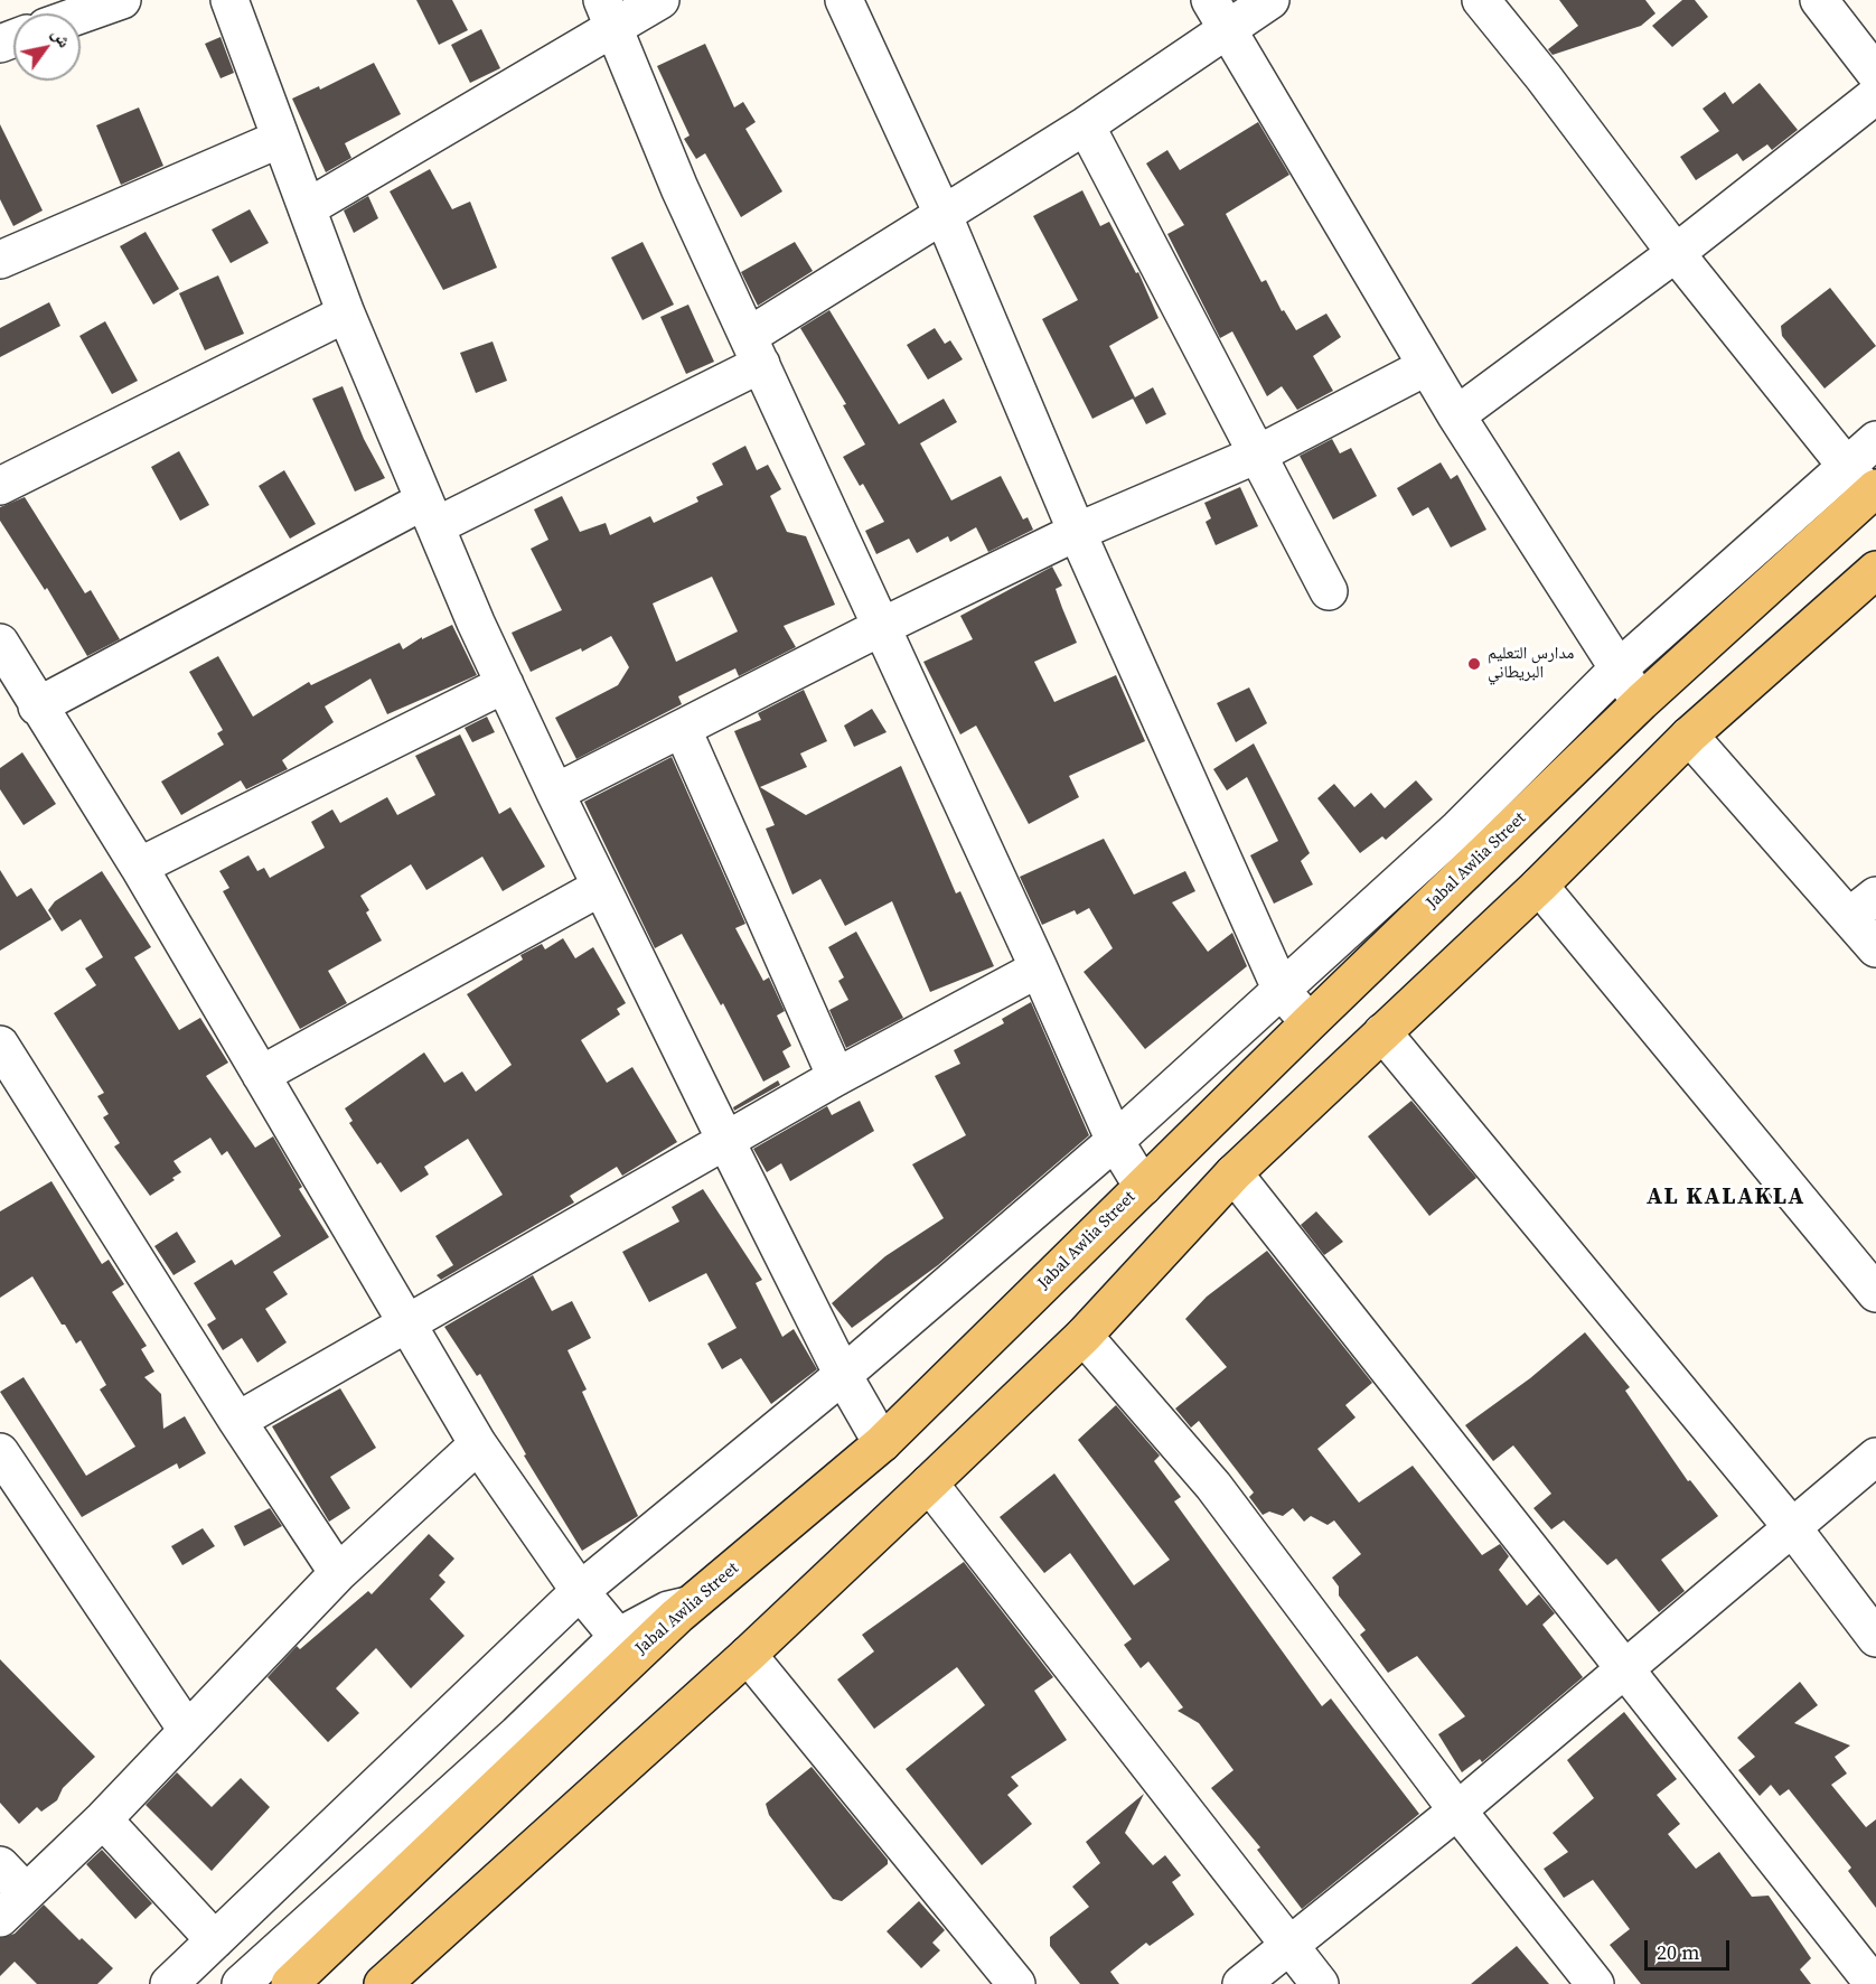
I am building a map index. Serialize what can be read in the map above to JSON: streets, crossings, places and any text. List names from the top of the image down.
{
  "streets": {
    "main road": ["Jabal Awlia Street"]
  },
  "districts": ["AL KALAKLA"],
  "places": ["مدارس التعليم البريطاني"],
  "scale_bar": "20 m",
  "north": "top right"
}
